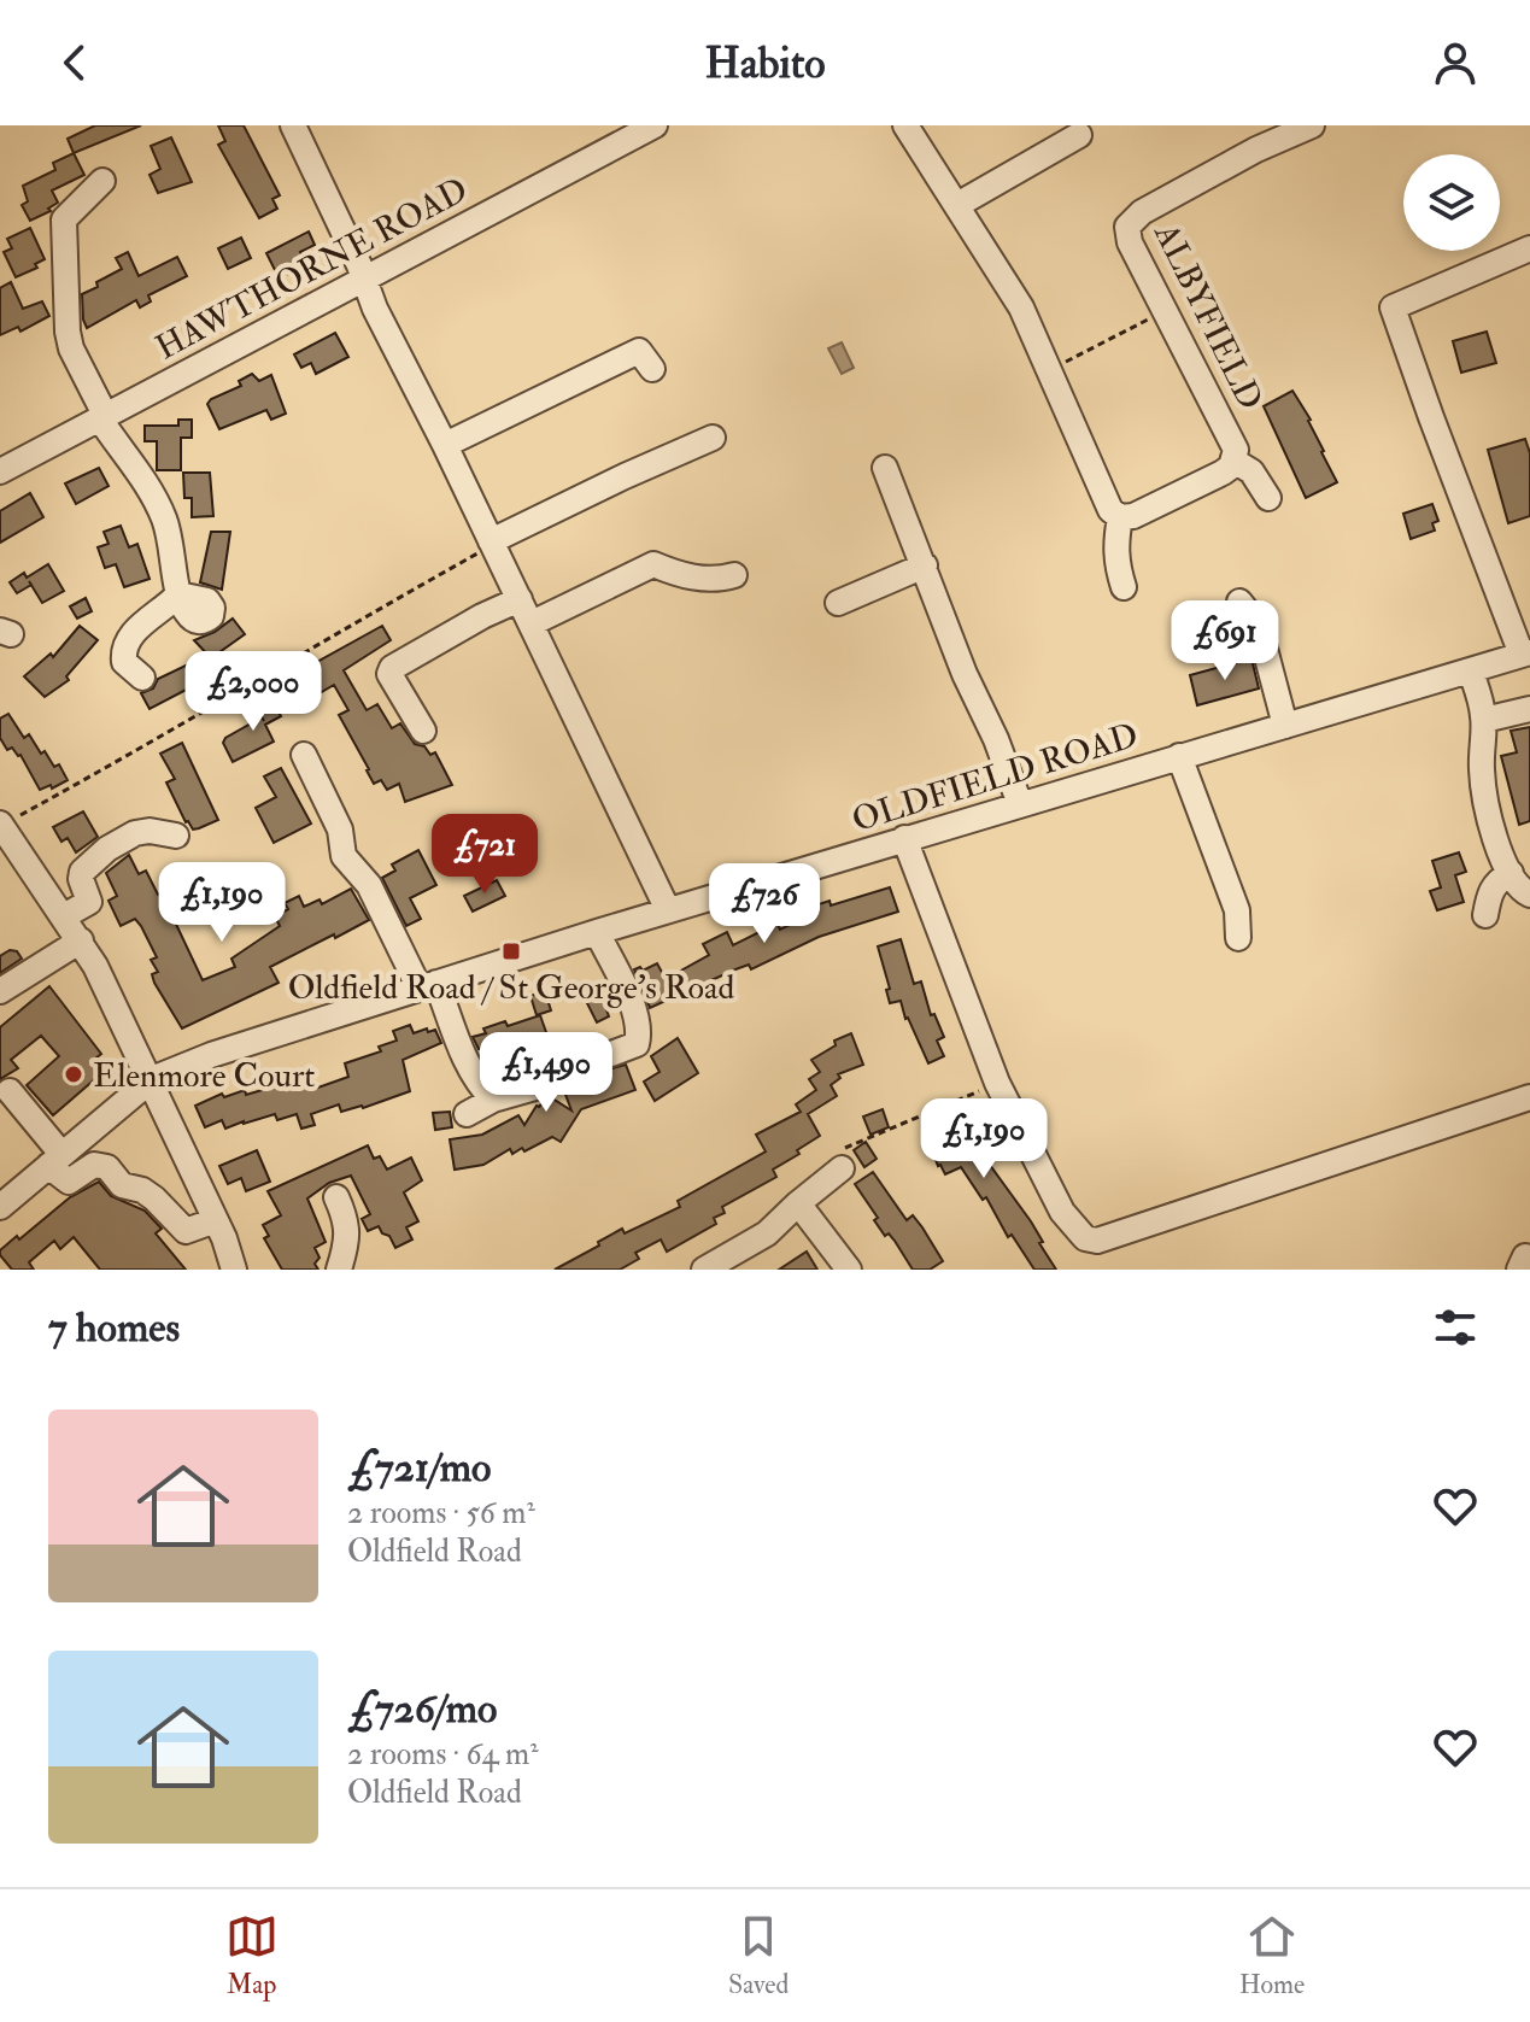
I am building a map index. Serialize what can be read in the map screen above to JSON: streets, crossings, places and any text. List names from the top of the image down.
{
  "streets": {
    "street": ["HAWTHORNE ROAD", "ALBYFIELD", "OLDFIELD ROAD"]
  },
  "places": {
    "transit": ["Oldfield Road / St George's Road"],
    "other": ["Elenmore Court"]
  },
  "page": {
    "header": "Habito",
    "price": [
      "£691",
      "£2,000",
      "£721",
      "£1,190",
      "£726",
      "£1,490",
      "£1,190"
    ],
    "heading": "7 homes",
    "list": [
      {
        "name": "£721/mo",
        "note": "2 rooms · 56 m² · Oldfield Road"
      },
      {
        "name": "£726/mo",
        "note": "2 rooms · 64 m² · Oldfield Road"
      }
    ],
    "tabs": ["Map", "Saved", "Home"]
  }
}
